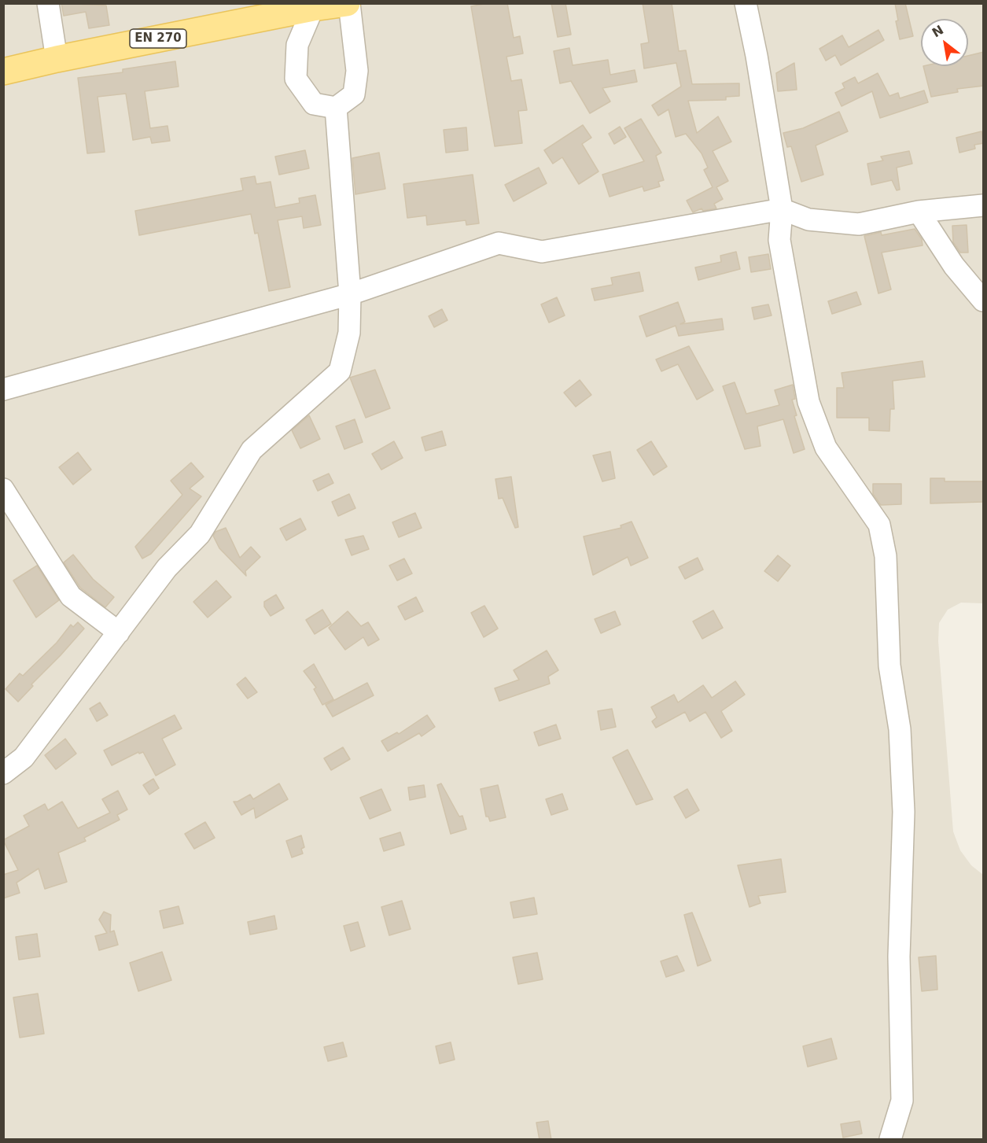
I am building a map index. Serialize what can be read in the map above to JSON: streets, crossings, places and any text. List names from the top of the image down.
{
  "streets": {
    "main road": ["EN 270"]
  },
  "north": "top left"
}
